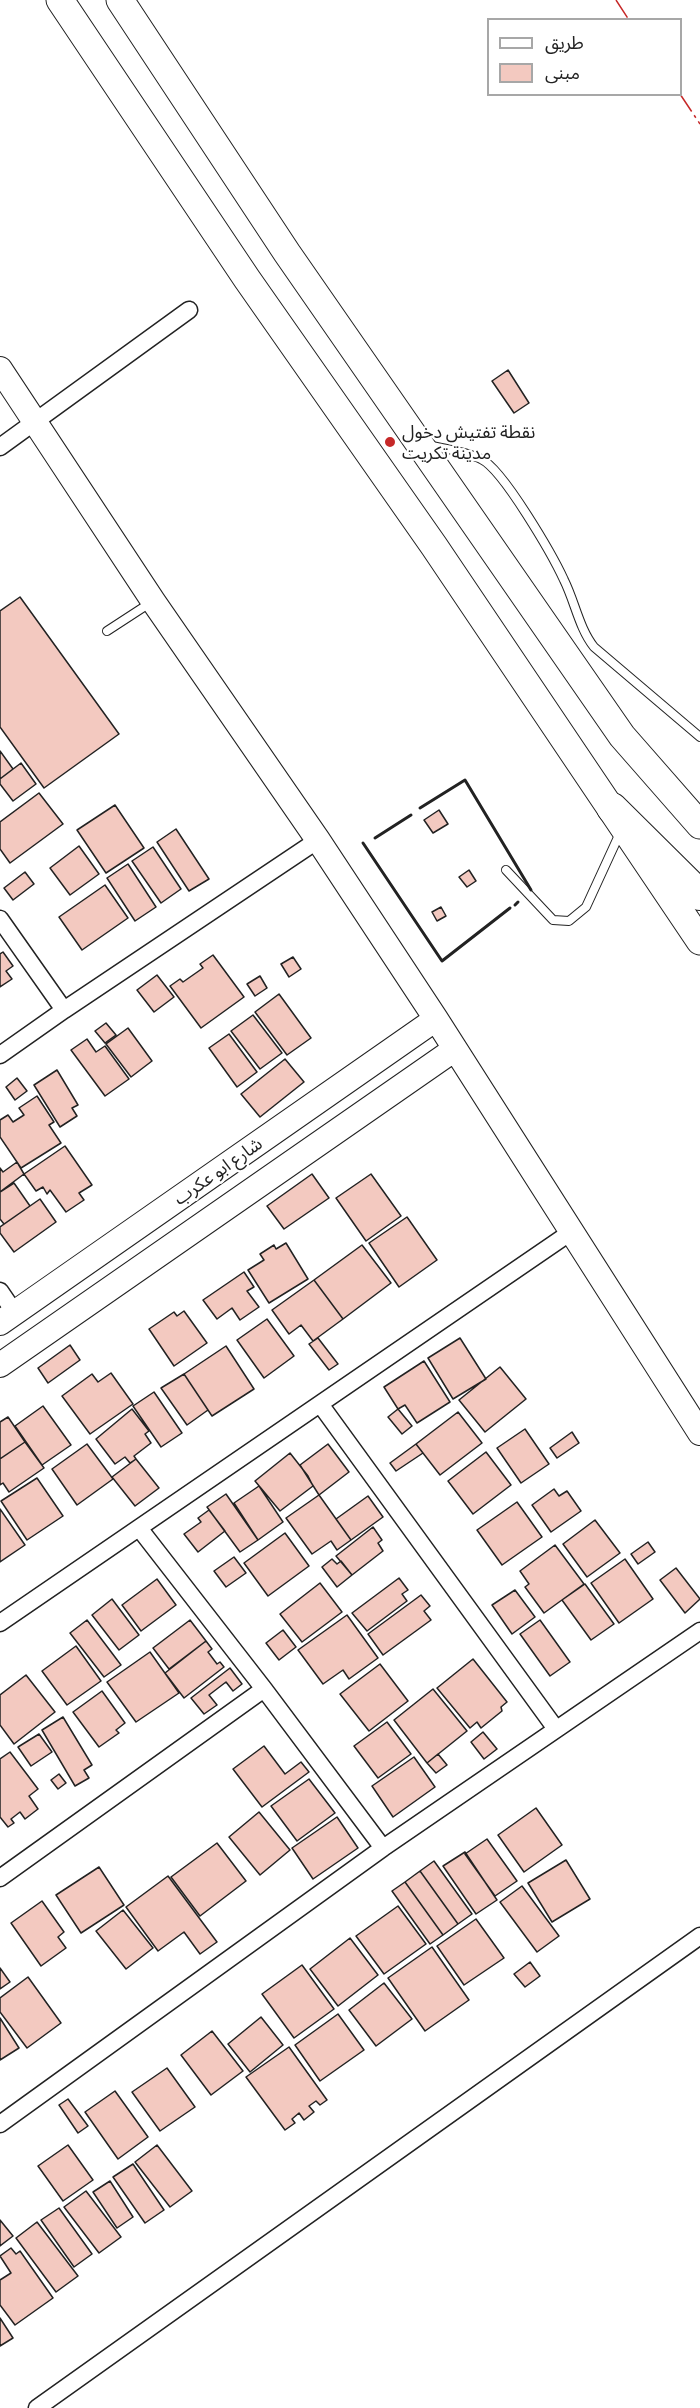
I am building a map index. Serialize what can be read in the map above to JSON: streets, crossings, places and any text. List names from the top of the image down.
{
  "streets": {
    "street": ["شارع ابو عكرب"]
  },
  "places": ["نقطة تفتيش دخول مدينة تكريت"],
  "legend": ["طريق", "مبنى"]
}
